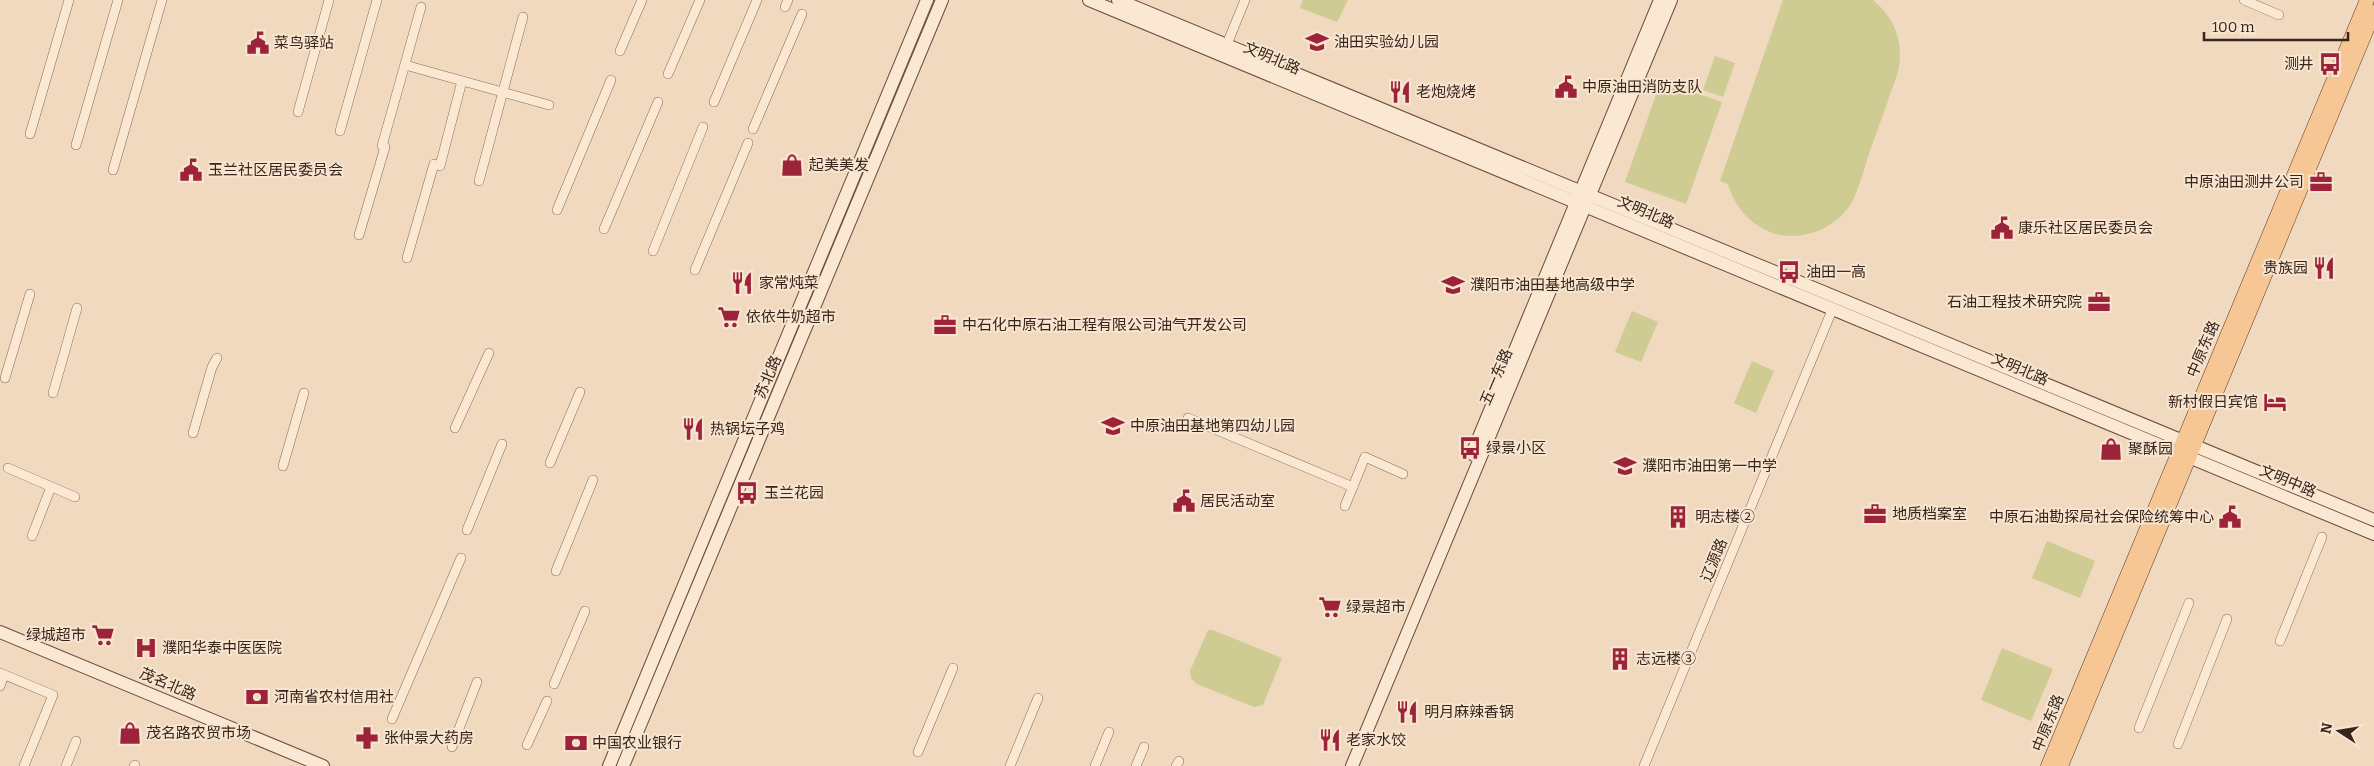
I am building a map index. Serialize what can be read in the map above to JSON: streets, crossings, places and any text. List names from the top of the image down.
{
  "streets": {
    "main road": ["中原东路"],
    "street": [
      "文明北路",
      "苏北路",
      "五一东路",
      "文明中路",
      "辽源路",
      "茂名北路"
    ]
  },
  "crossings": [
    ["文明北路", "中原东路"],
    ["文明北路", "五一东路"],
    ["文明北路", "文明中路"],
    ["文明北路", "辽源路"],
    ["中原东路", "文明中路"]
  ],
  "places": {
    "school or university": [
      "油田实验幼儿园",
      "濮阳市油田基地高级中学",
      "中原油田基地第四幼儿园",
      "濮阳市油田第一中学"
    ],
    "public building": [
      "菜鸟驿站",
      "中原油田消防支队",
      "玉兰社区居民委员会",
      "康乐社区居民委员会",
      "居民活动室",
      "中原石油勘探局社会保险统筹中心"
    ],
    "bus stop": [
      "测井",
      "油田一高",
      "绿景小区",
      "玉兰花园"
    ],
    "restaurant": [
      "老炮烧烤",
      "贵族园",
      "家常炖菜",
      "热锅坛子鸡",
      "明月麻辣香锅",
      "老家水饺"
    ],
    "shop": ["起美美发", "聚酥园", "茂名路农贸市场"],
    "office": [
      "中原油田测井公司",
      "石油工程技术研究院",
      "中石化中原石油工程有限公司油气开发公司",
      "地质档案室"
    ],
    "supermarket": ["依依牛奶超市", "绿景超市", "绿城超市"],
    "hotel": ["新村假日宾馆"],
    "building": ["明志楼②", "志远楼③"],
    "hospital": ["濮阳华泰中医医院"],
    "bank": ["河南省农村信用社", "中国农业银行"],
    "pharmacy": ["张仲景大药房"]
  },
  "scale_bar": "100 m",
  "north": "left"
}
